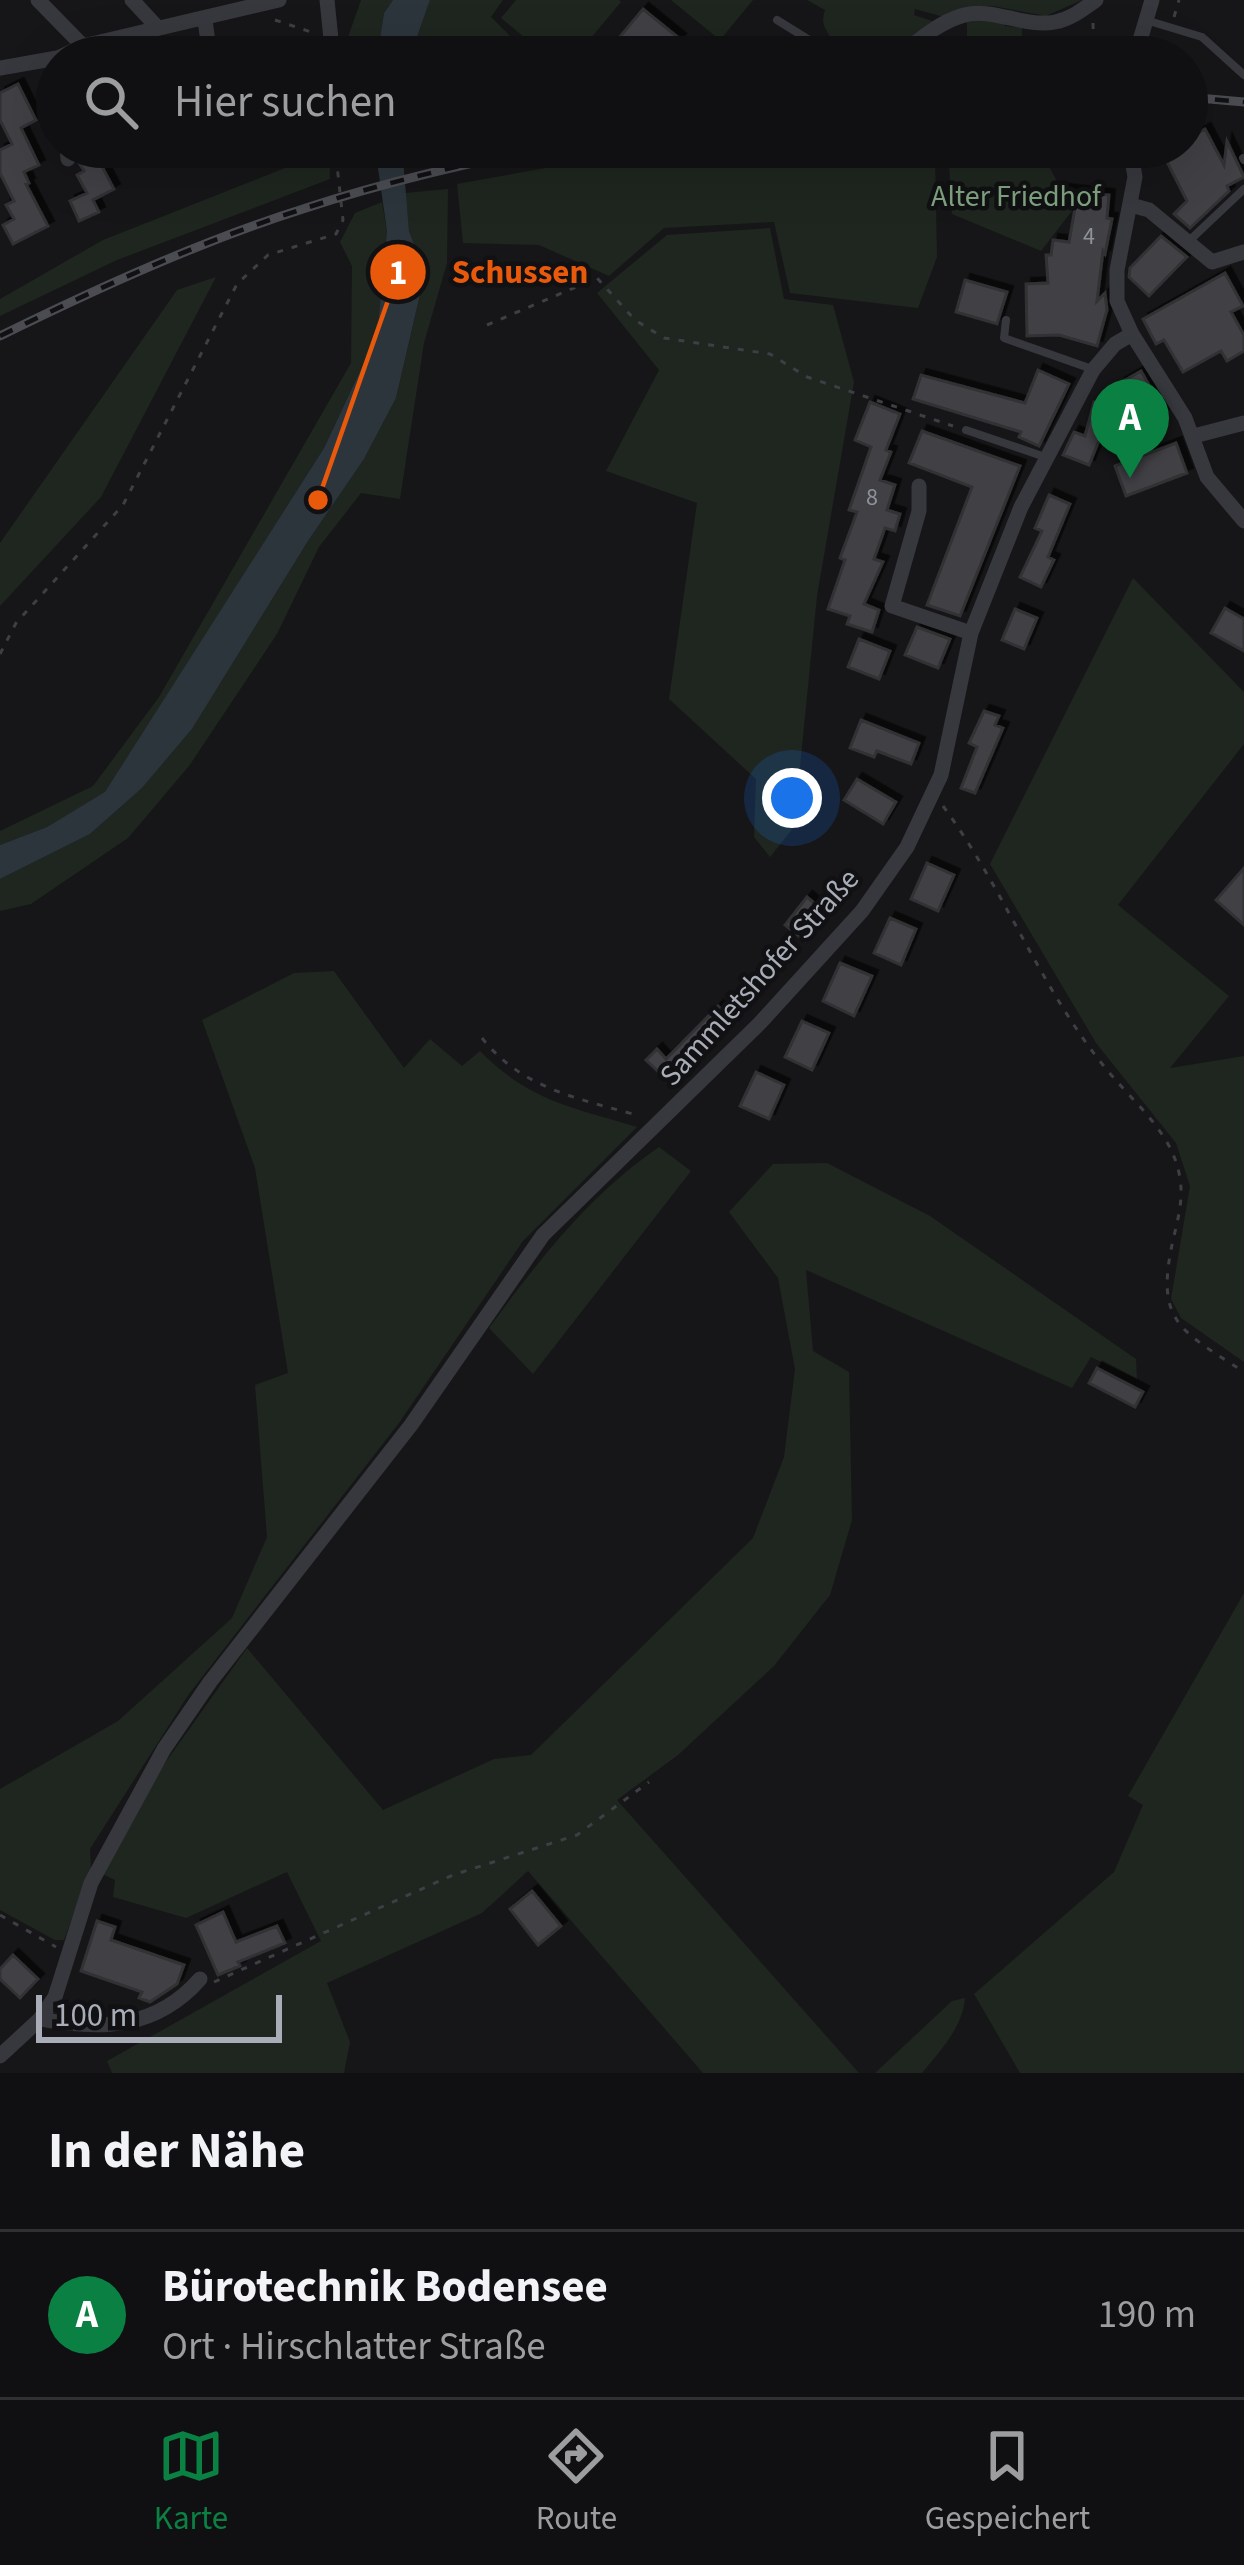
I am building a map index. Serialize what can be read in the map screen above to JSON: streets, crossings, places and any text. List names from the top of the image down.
{
  "streets": {
    "street": ["Sammletshofer Straße"]
  },
  "parks": ["Alter Friedhof"],
  "places": ["Schussen"],
  "house_numbers": ["4", "8"],
  "scale_bar": "100 m",
  "page": {
    "search": "Hier suchen",
    "pins": "A",
    "scale": "100 m",
    "heading": "In der Nähe",
    "list": [
      {
        "mark": "A",
        "name": "Bürotechnik Bodensee",
        "note": "Ort · Hirschlatter Straße",
        "value": "190 m"
      }
    ],
    "nav": ["Karte", "Route", "Gespeichert"]
  }
}
